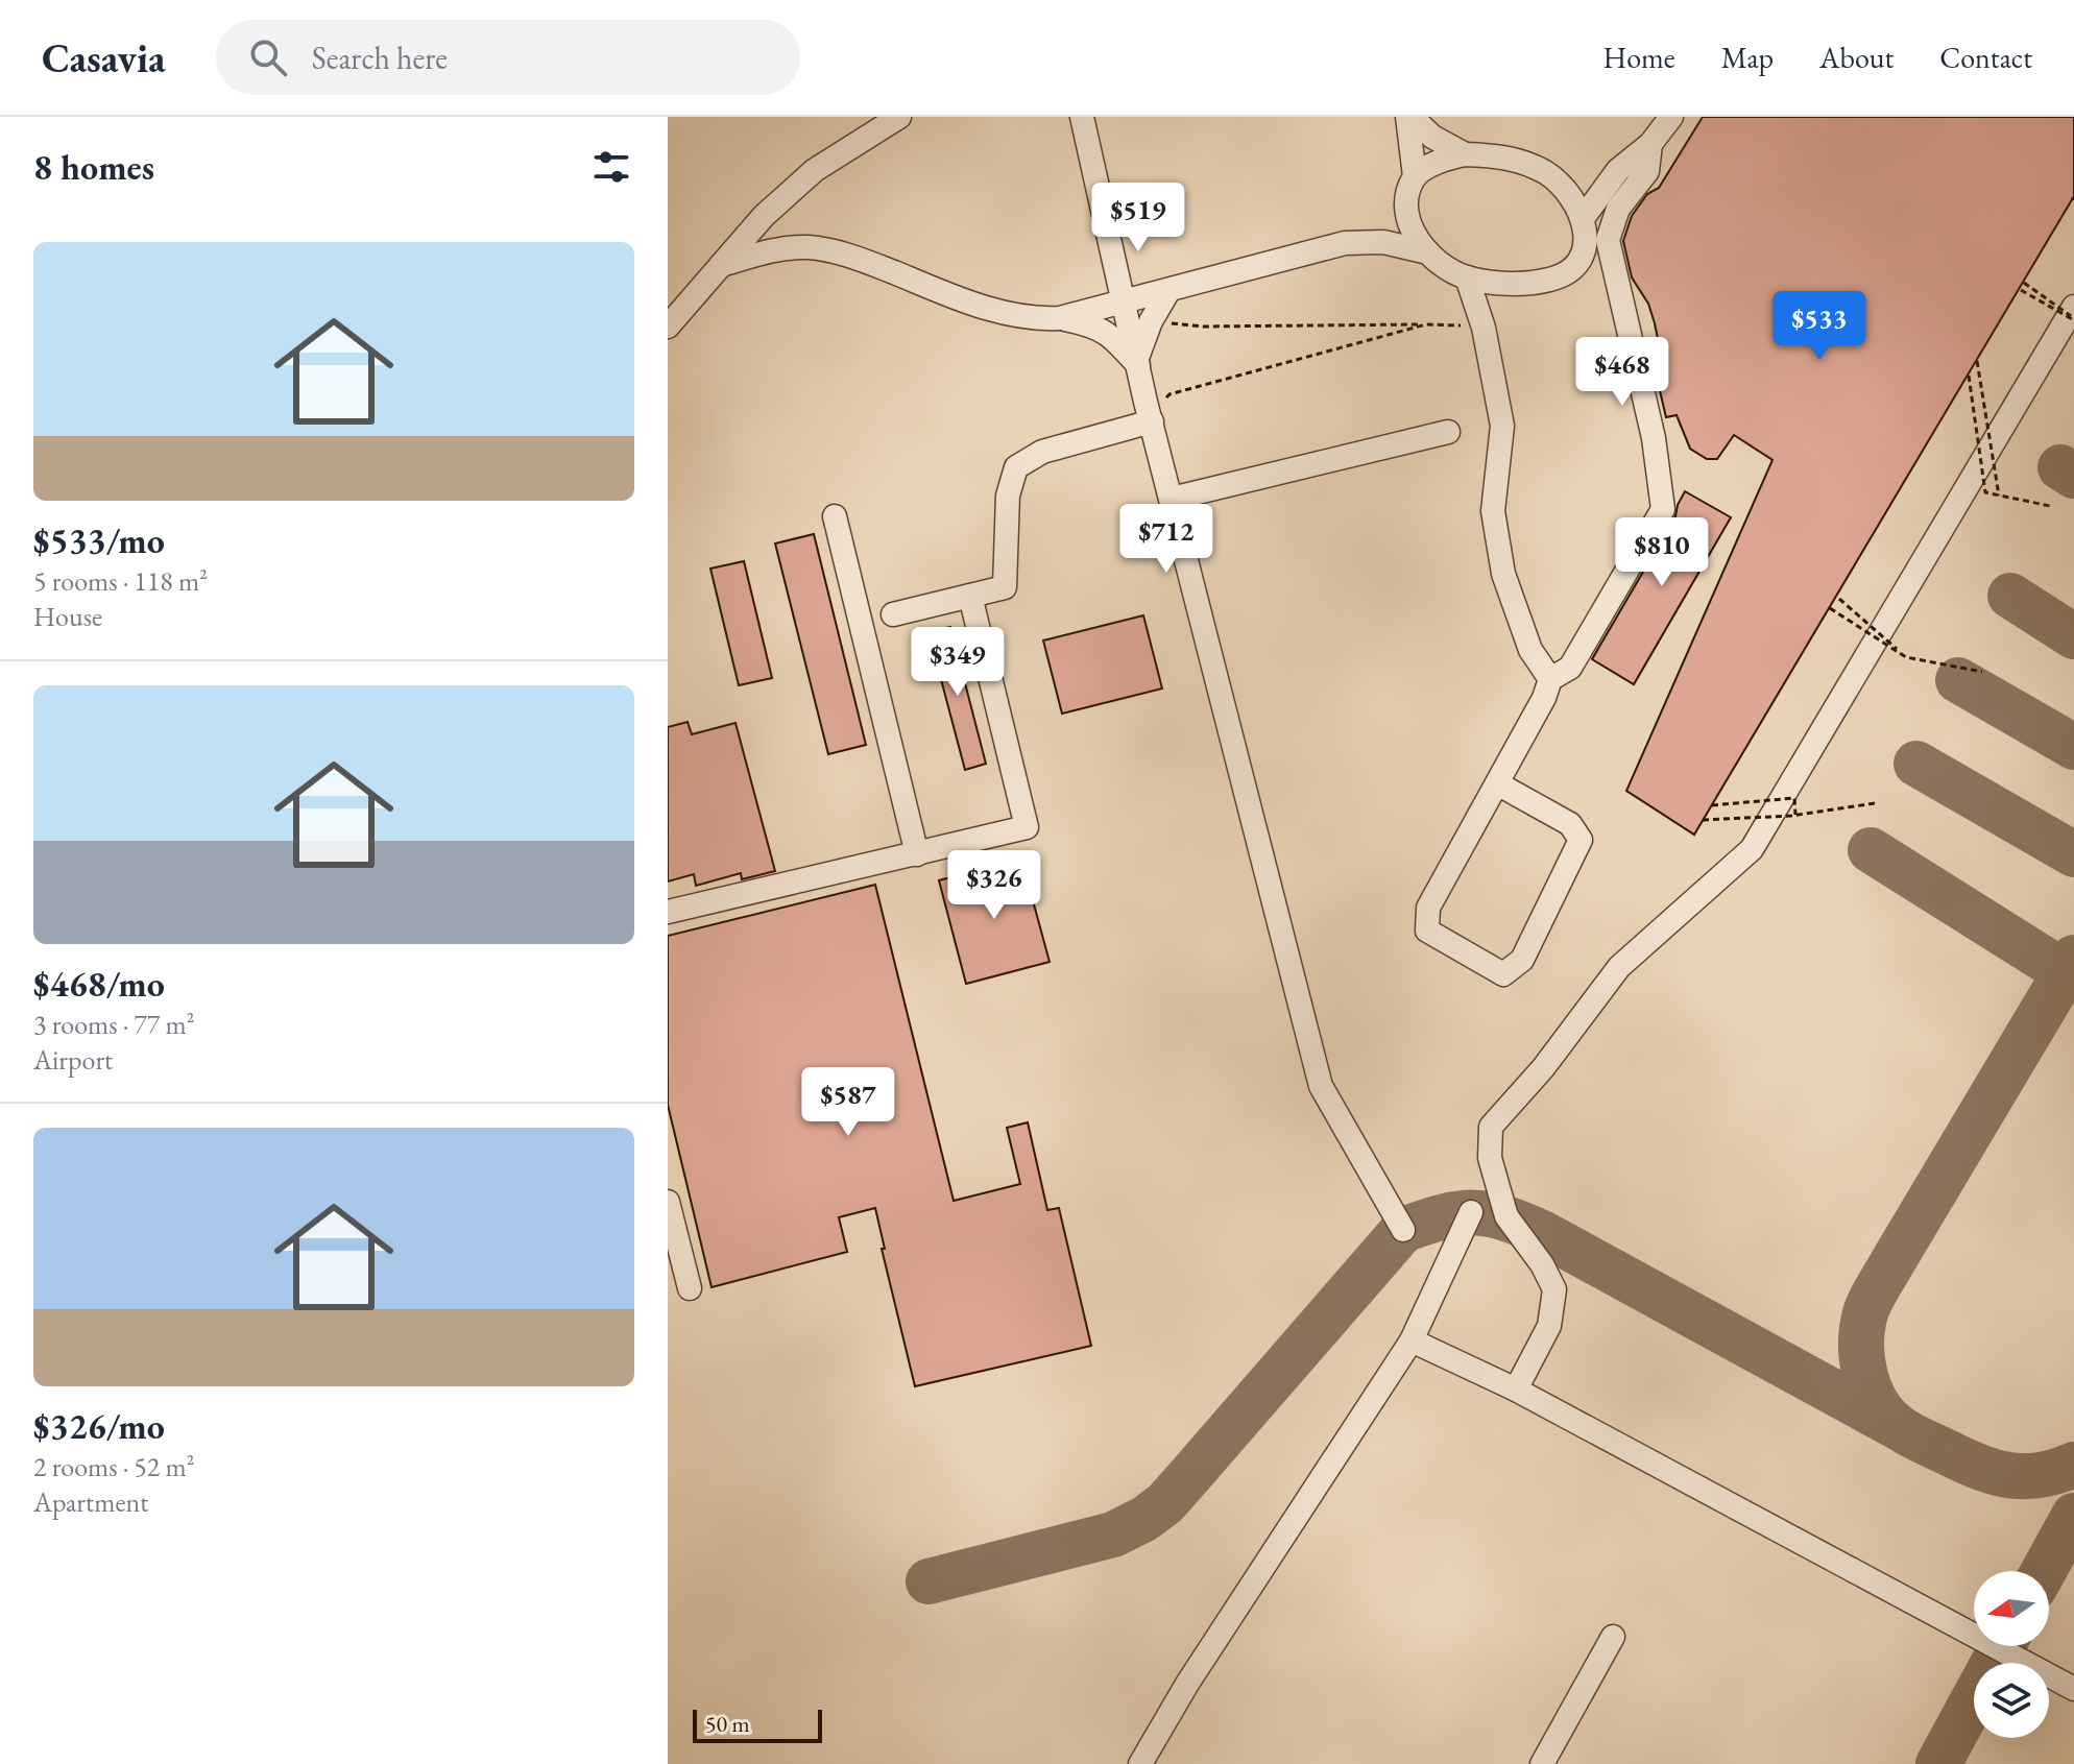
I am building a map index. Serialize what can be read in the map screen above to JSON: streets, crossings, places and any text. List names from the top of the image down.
{
  "scale_bar": "50 m",
  "north": "left",
  "page": {
    "header": "Casavia",
    "search": "Search here",
    "nav": [
      "Home",
      "Map",
      "About",
      "Contact"
    ],
    "heading": "8 homes",
    "price": [
      "$519",
      "$533",
      "$468",
      "$712",
      "$810",
      "$349",
      "$326",
      "$587"
    ],
    "list": [
      {
        "name": "$533/mo",
        "note": "5 rooms · 118 m² · House"
      },
      {
        "name": "$468/mo",
        "note": "3 rooms · 77 m² · Airport"
      },
      {
        "name": "$326/mo",
        "note": "2 rooms · 52 m² · Apartment"
      }
    ],
    "scale": "50 m"
  }
}
